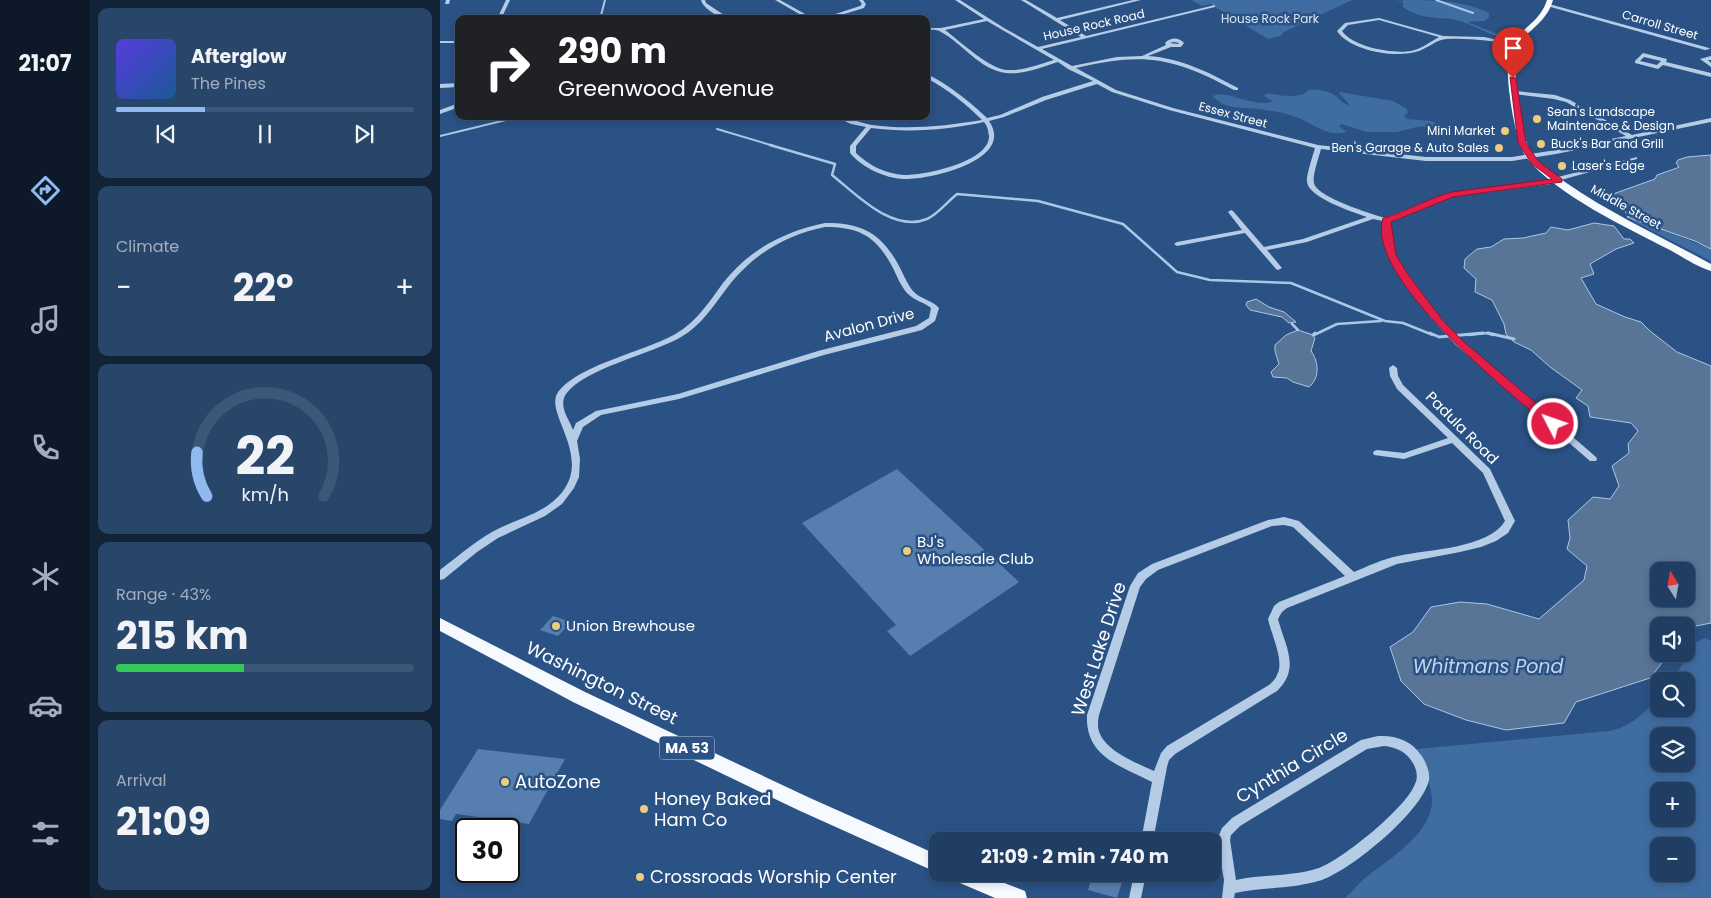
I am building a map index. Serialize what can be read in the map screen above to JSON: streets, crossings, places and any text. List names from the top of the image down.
{
  "streets": {
    "main road": ["Middle Street", "Washington Street", "MA 53"],
    "street": [
      "House Rock Road",
      "Carroll Street",
      "Essex Street",
      "Avalon Drive",
      "Padula Road",
      "West Lake Drive",
      "Cynthia Circle"
    ]
  },
  "crossings": [
    ["House Rock Road", "Essex Street"],
    ["Essex Street", "Middle Street"],
    ["Padula Road", "West Lake Drive"]
  ],
  "water": ["Whitmans Pond"],
  "parks": ["House Rock Park"],
  "places": [
    "Sean's Landscape Maintenace & Design",
    "Mini Market",
    "Buck's Bar and Grill",
    "Ben's Garage & Auto Sales",
    "Laser's Edge",
    "BJ's Wholesale Club",
    "Union Brewhouse",
    "AutoZone",
    "Honey Baked Ham Co",
    "Crossroads Worship Center"
  ],
  "north": "top",
  "page": {
    "tabs": "21:07",
    "turn": ["290 m", "Greenwood Avenue"],
    "song": ["Afterglow", "The Pines"],
    "tile": [
      "Climate",
      ["Range · 43%", "215 km"],
      ["Arrival", "21:09"]
    ],
    "heat": ["−", "22°", "+"],
    "map_buttons": ["+", "−"],
    "limit": "30",
    "trip": "21:09 · 2 min · 740 m",
    "gauge": ["22", "km/h"]
  }
}
